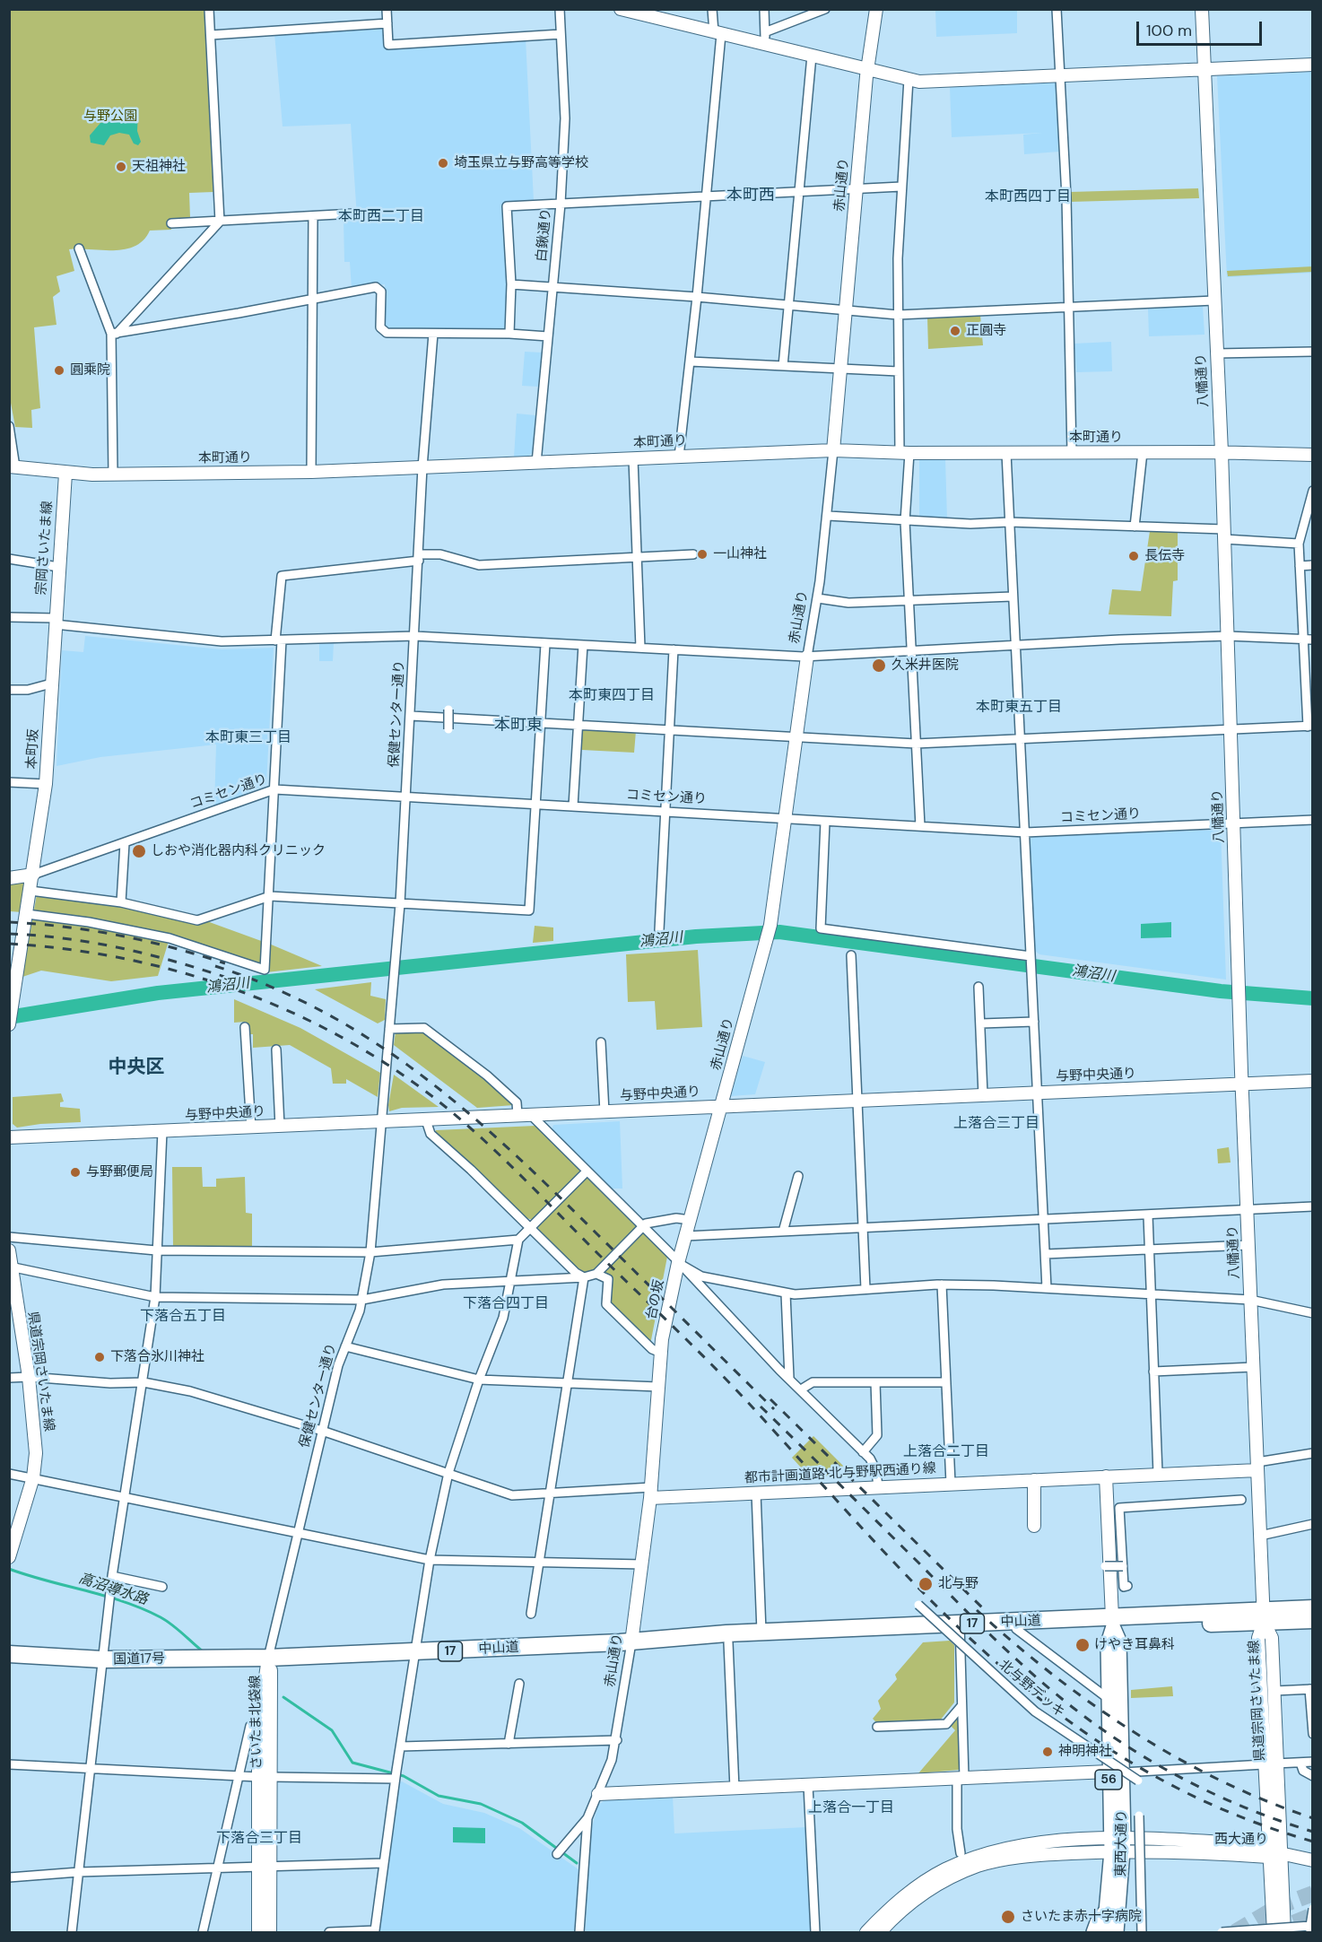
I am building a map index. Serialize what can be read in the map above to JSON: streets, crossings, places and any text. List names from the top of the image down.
{
  "streets": {
    "highway": ["中山道", "17", "国道17号"],
    "main road": ["56", "東西大通り"],
    "street": [
      "赤山通り",
      "白鍬通り",
      "八幡通り",
      "本町通り",
      "宗岡さいたま線",
      "保健センター通り",
      "本町坂",
      "コミセン通り",
      "与野中央通り",
      "台の坂",
      "県道宗岡さいたま線",
      "都市計画道路 北与野駅西通り線",
      "北与野デッキ",
      "さいたま北袋線",
      "西大通り"
    ]
  },
  "crossings": [
    ["赤山通り", "本町通り"],
    ["赤山通り", "コミセン通り"],
    ["赤山通り", "与野中央通り"],
    ["赤山通り", "台の坂"],
    ["赤山通り", "都市計画道路 北与野駅西通り線"],
    ["赤山通り", "中山道"],
    ["白鍬通り", "本町通り"],
    ["八幡通り", "本町通り"],
    ["八幡通り", "コミセン通り"],
    ["八幡通り", "与野中央通り"],
    ["八幡通り", "県道宗岡さいたま線"],
    ["八幡通り", "都市計画道路 北与野駅西通り線"],
    ["八幡通り", "中山道"],
    ["本町通り", "宗岡さいたま線"],
    ["本町通り", "保健センター通り"],
    ["宗岡さいたま線", "本町坂"],
    ["保健センター通り", "コミセン通り"],
    ["保健センター通り", "与野中央通り"],
    ["保健センター通り", "中山道"],
    ["保健センター通り", "国道17号"],
    ["保健センター通り", "さいたま北袋線"],
    ["本町坂", "コミセン通り"],
    ["県道宗岡さいたま線", "中山道"],
    ["県道宗岡さいたま線", "西大通り"],
    ["中山道", "国道17号"],
    ["中山道", "さいたま北袋線"],
    ["中山道", "東西大通り"],
    ["国道17号", "さいたま北袋線"],
    ["西大通り", "東西大通り"]
  ],
  "districts": [
    "本町西",
    "本町西四丁目",
    "本町西二丁目",
    "本町東四丁目",
    "本町東五丁目",
    "本町東",
    "本町東三丁目",
    "中央区",
    "上落合三丁目",
    "下落合四丁目",
    "下落合五丁目",
    "上落合二丁目",
    "上落合一丁目",
    "下落合三丁目"
  ],
  "water": ["鴻沼川", "高沼導水路"],
  "parks": ["与野公園"],
  "places": [
    "埼玉県立与野高等学校",
    "天祖神社",
    "正圓寺",
    "圓乘院",
    "一山神社",
    "長伝寺",
    "久米井医院",
    "しおや消化器内科クリニック",
    "与野郵便局",
    "下落合氷川神社",
    "北与野",
    "けやき耳鼻科",
    "神明神社",
    "さいたま赤十字病院"
  ],
  "scale_bar": "100 m"
}
